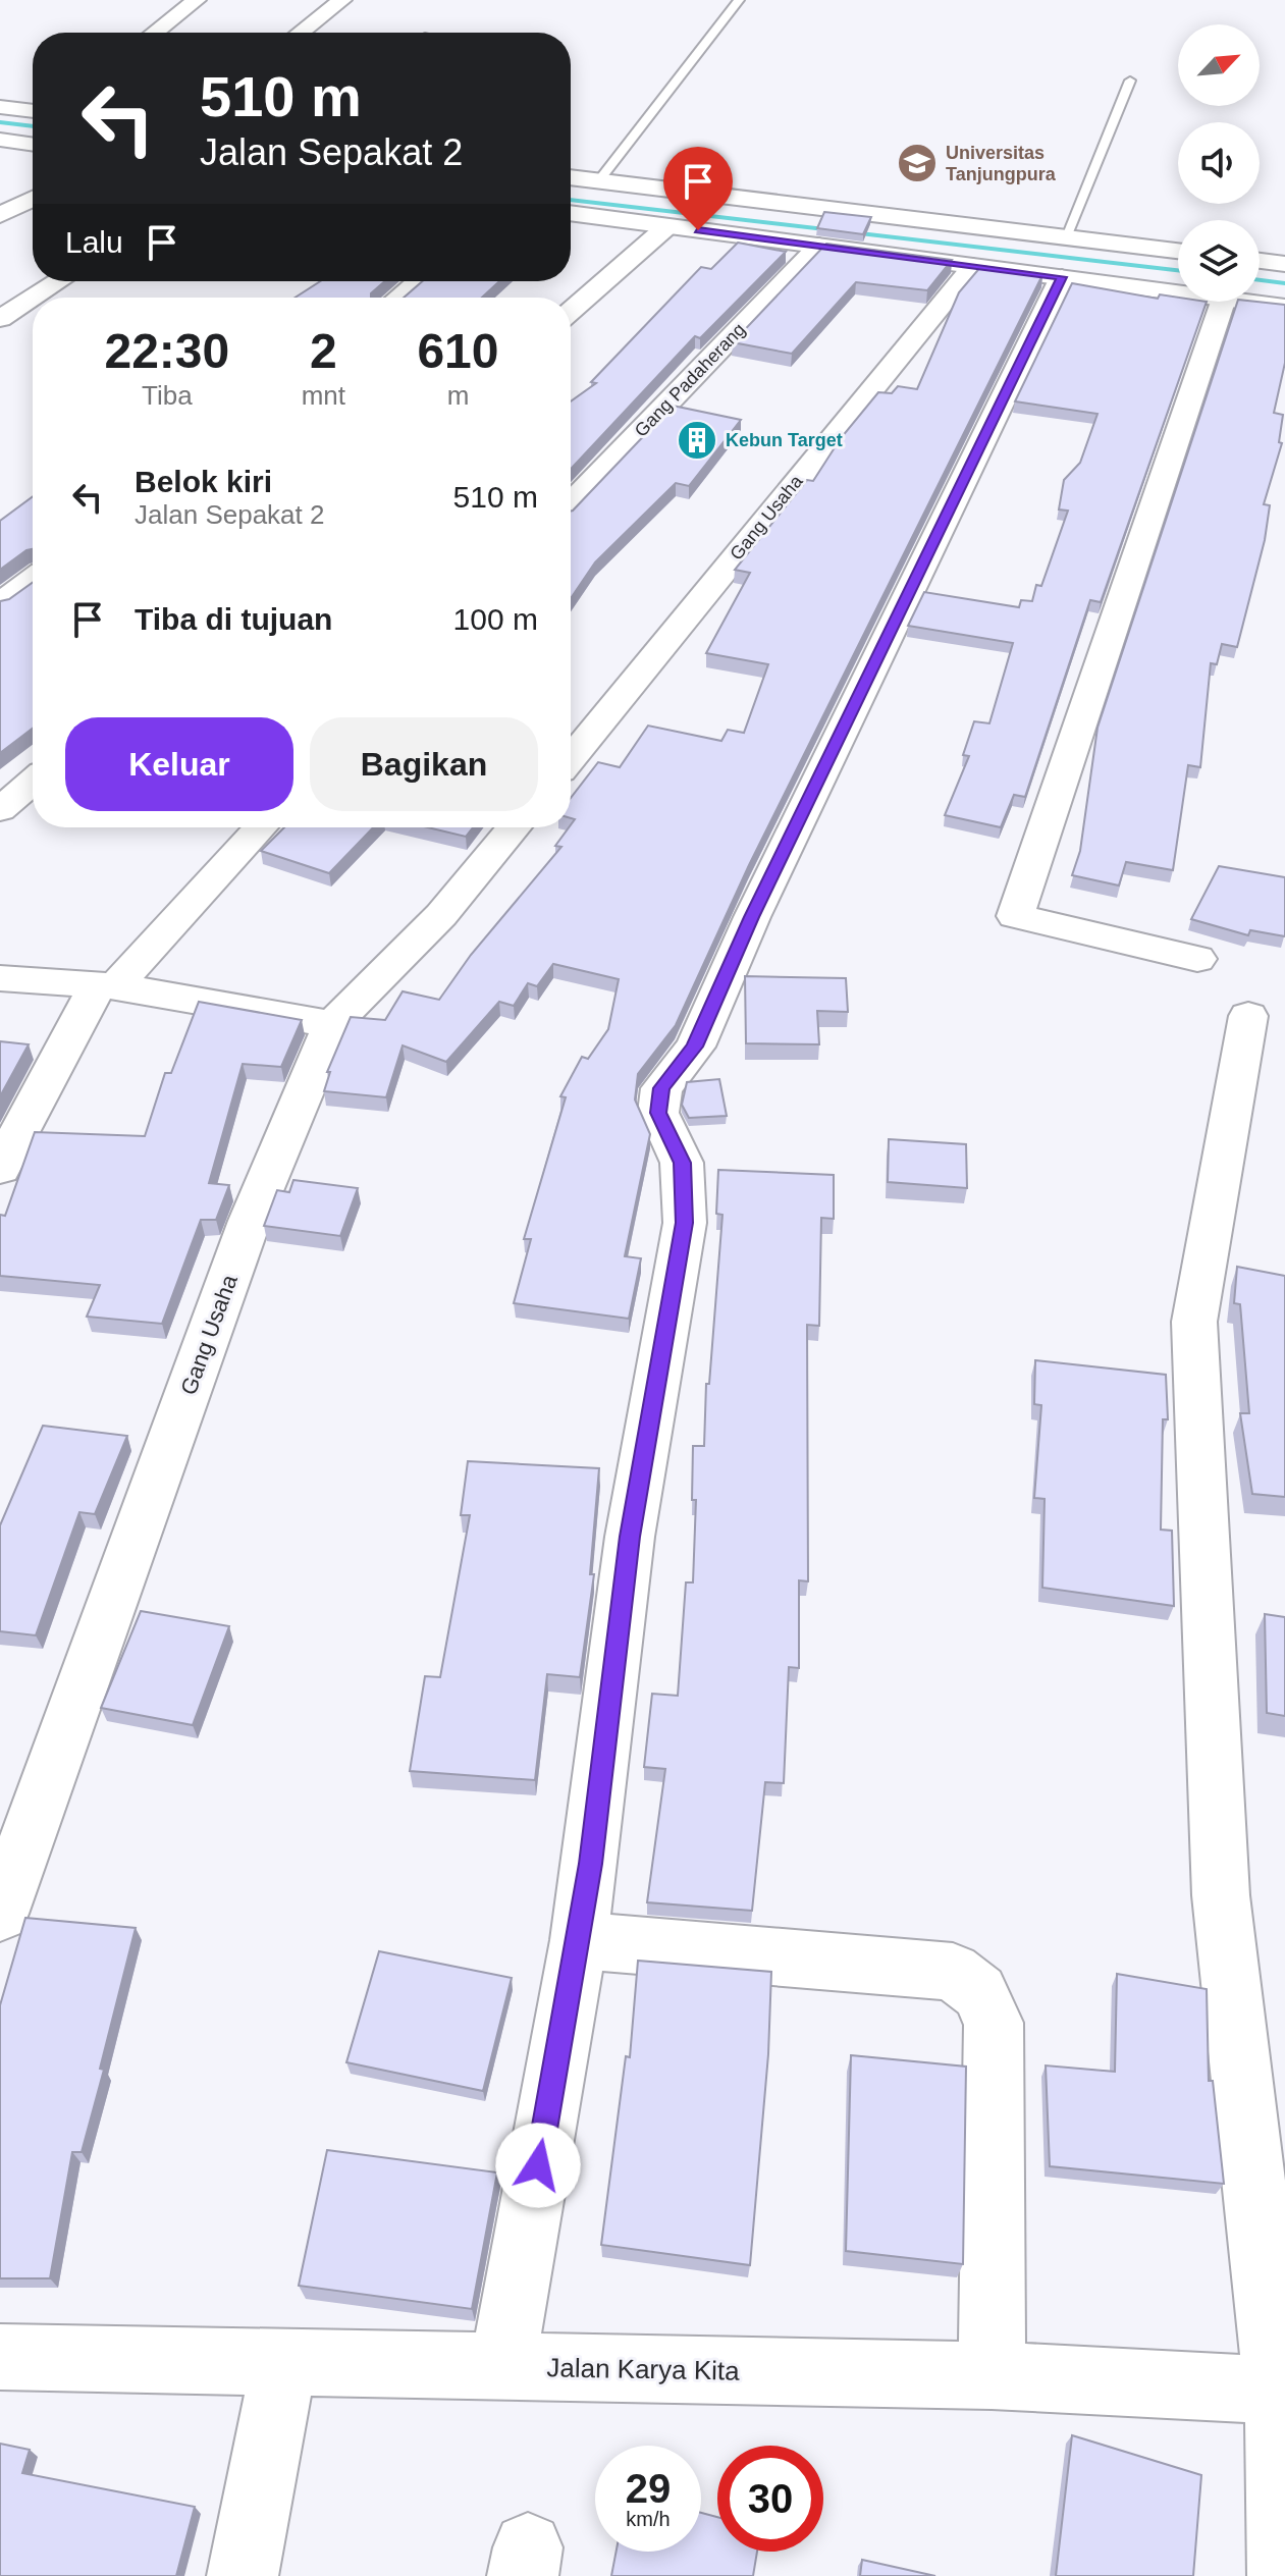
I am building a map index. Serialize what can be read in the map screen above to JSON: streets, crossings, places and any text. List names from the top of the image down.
{
  "streets": {
    "street": ["Gang Padaherang", "Gang Usaha", "Jalan Karya Kita"]
  },
  "places": {
    "school or university": ["Universitas Tanjungpura"],
    "building": ["Kebun Target"]
  },
  "north": "top right",
  "page": {
    "turn": ["510 m", "Jalan Sepakat 2"],
    "then": "Lalu",
    "eta": [
      "22:30",
      "Tiba",
      "2",
      "mnt",
      "610",
      "m"
    ],
    "list": [
      {
        "name": "Belok kiri",
        "note": "Jalan Sepakat 2",
        "value": "510 m"
      },
      {
        "name": "Tiba di tujuan",
        "value": "100 m"
      }
    ],
    "buttons": ["Keluar", "Bagikan"],
    "speed": "29 km/h",
    "limit": "30"
  }
}
